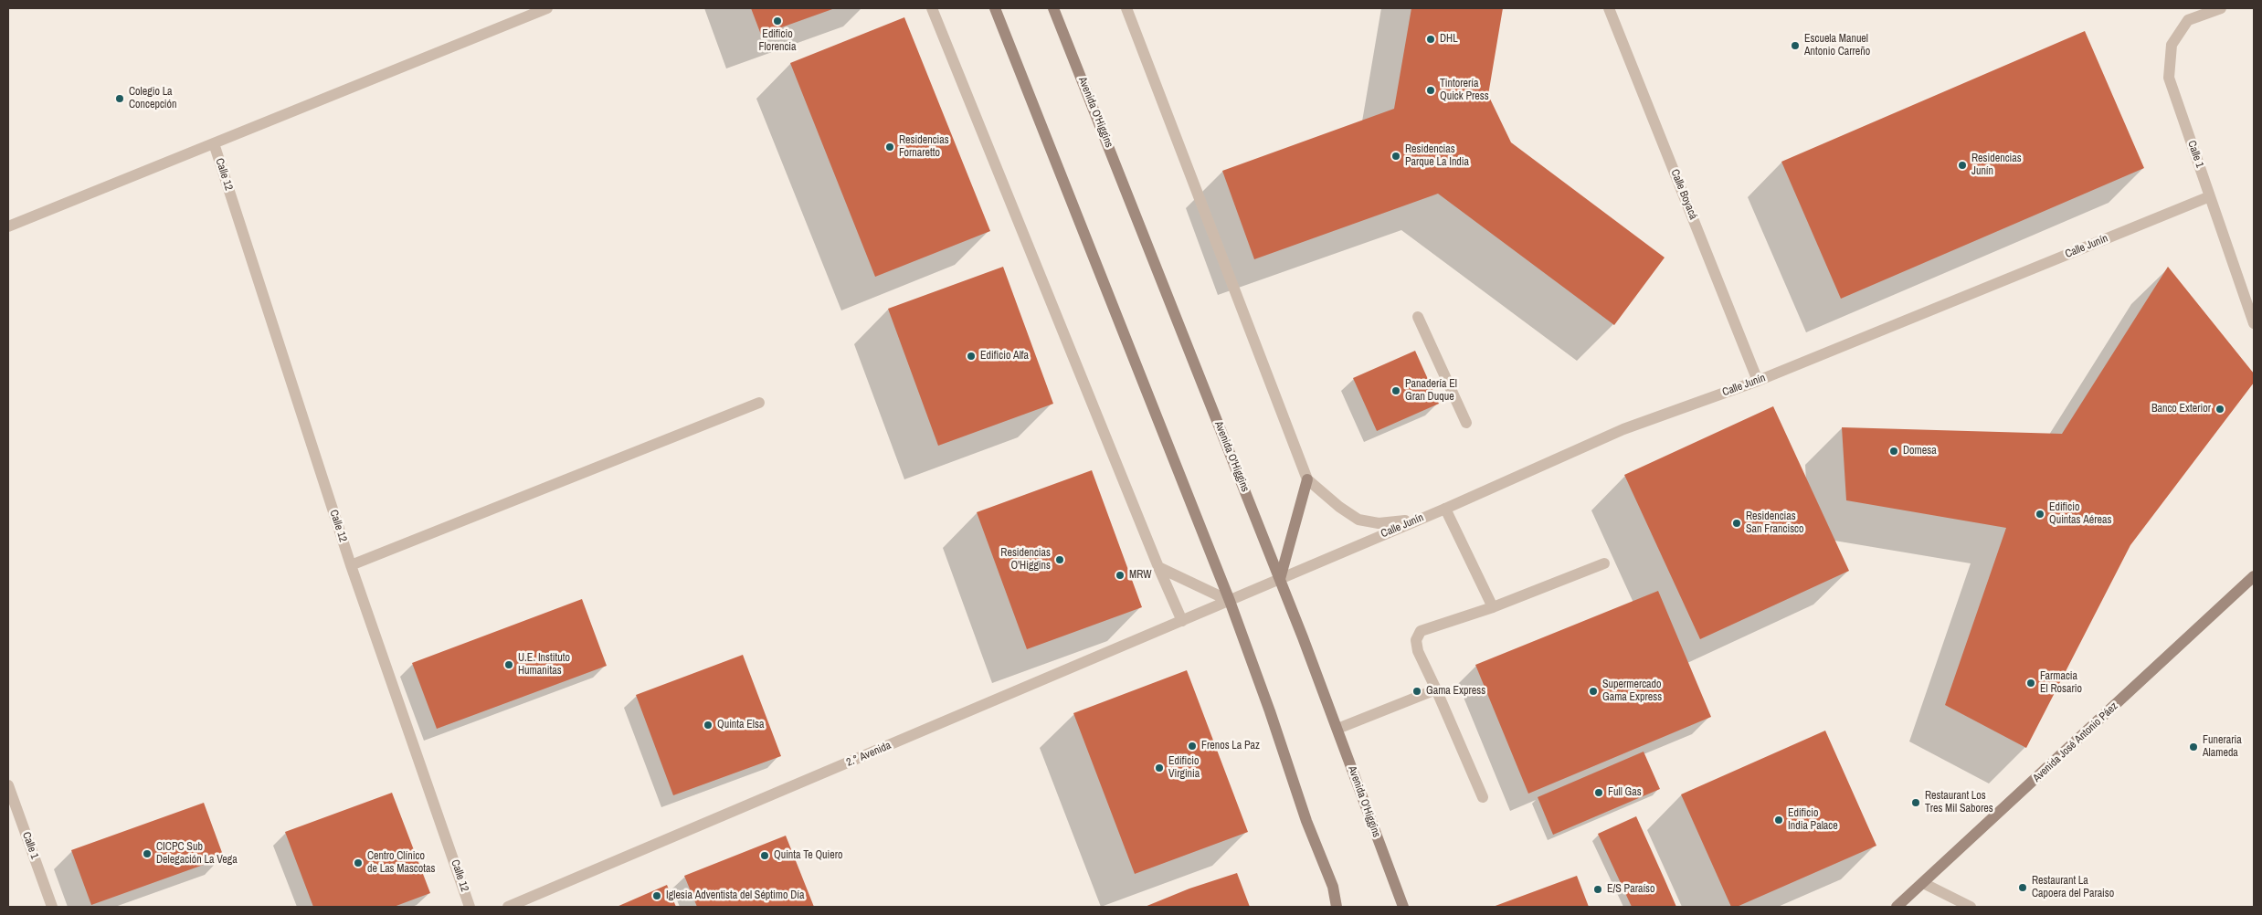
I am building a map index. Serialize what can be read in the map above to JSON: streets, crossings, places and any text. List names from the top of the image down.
{
  "streets": {
    "main road": ["Avenida O'Higgins", "Avenida José Antonio Páez"],
    "street": [
      "Calle 1",
      "Calle 12",
      "Calle Boyacá",
      "Calle Junín",
      "2.° Avenida"
    ]
  },
  "crossings": [
    ["Avenida O'Higgins", "Calle Junín"],
    ["Calle 1", "Calle Junín"],
    ["Calle Boyacá", "Calle Junín"],
    ["Calle Junín", "2.° Avenida"]
  ],
  "places": [
    "Edificio Florencia",
    "DHL",
    "Escuela Manuel Antonio Carreño",
    "Tintorería Quick Press",
    "Colegio La Concepción",
    "Residencias Fornaretto",
    "Residencias Parque La India",
    "Residencias Junín",
    "Edificio Alfa",
    "Panadería El Gran Duque",
    "Banco Exterior",
    "Domesa",
    "Edificio Quintas Aéreas",
    "Residencias San Francisco",
    "Residencias O'Higgins",
    "MRW",
    "U.E. Instituto Humanitas",
    "Farmacia El Rosario",
    "Gama Express",
    "Supermercado Gama Express",
    "Quinta Elsa",
    "Frenos La Paz",
    "Funeraria Alameda",
    "Edificio Virginia",
    "Full Gas",
    "Restaurant Los Tres Mil Sabores",
    "Edificio India Palace",
    "CICPC Sub Delegación La Vega",
    "Quinta Te Quiero",
    "Centro Clínico de Las Mascotas",
    "Restaurant La Capoera del Paraiso",
    "E/S Paraíso",
    "Iglesia Adventista del Séptimo Día"
  ]
}
